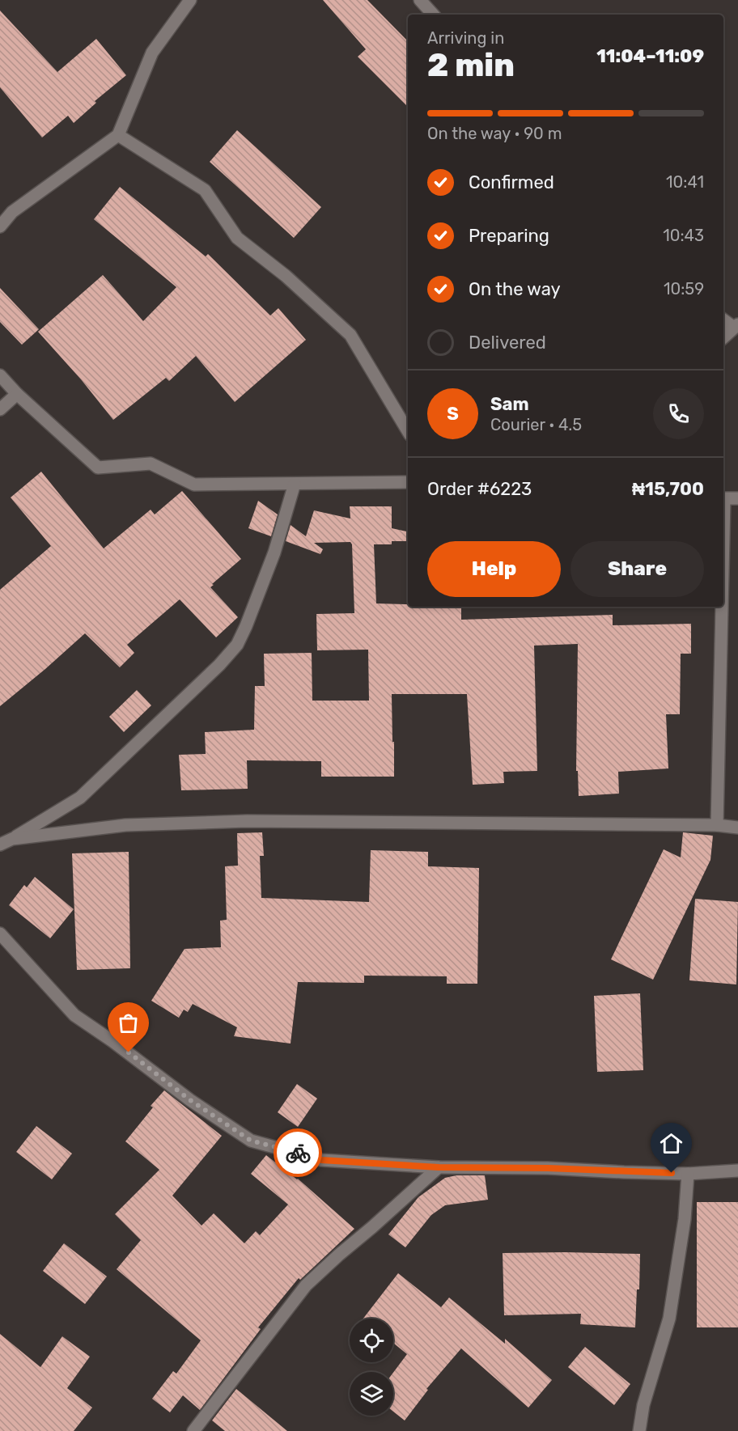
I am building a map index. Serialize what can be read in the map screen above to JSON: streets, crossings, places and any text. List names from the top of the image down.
{
  "page": {
    "heading": ["2 min", "Arriving in", "11:04–11:09"],
    "panel": [
      "Sam",
      "Courier · 4.5",
      "Order #6223",
      "₦15,700"
    ],
    "bar": "On the way · 90 m",
    "list": [
      ["Confirmed", "10:41"],
      ["Preparing", "10:43"],
      ["On the way", "10:59"],
      "Delivered"
    ],
    "round": "S",
    "buttons": ["Help", "Share"]
  }
}
